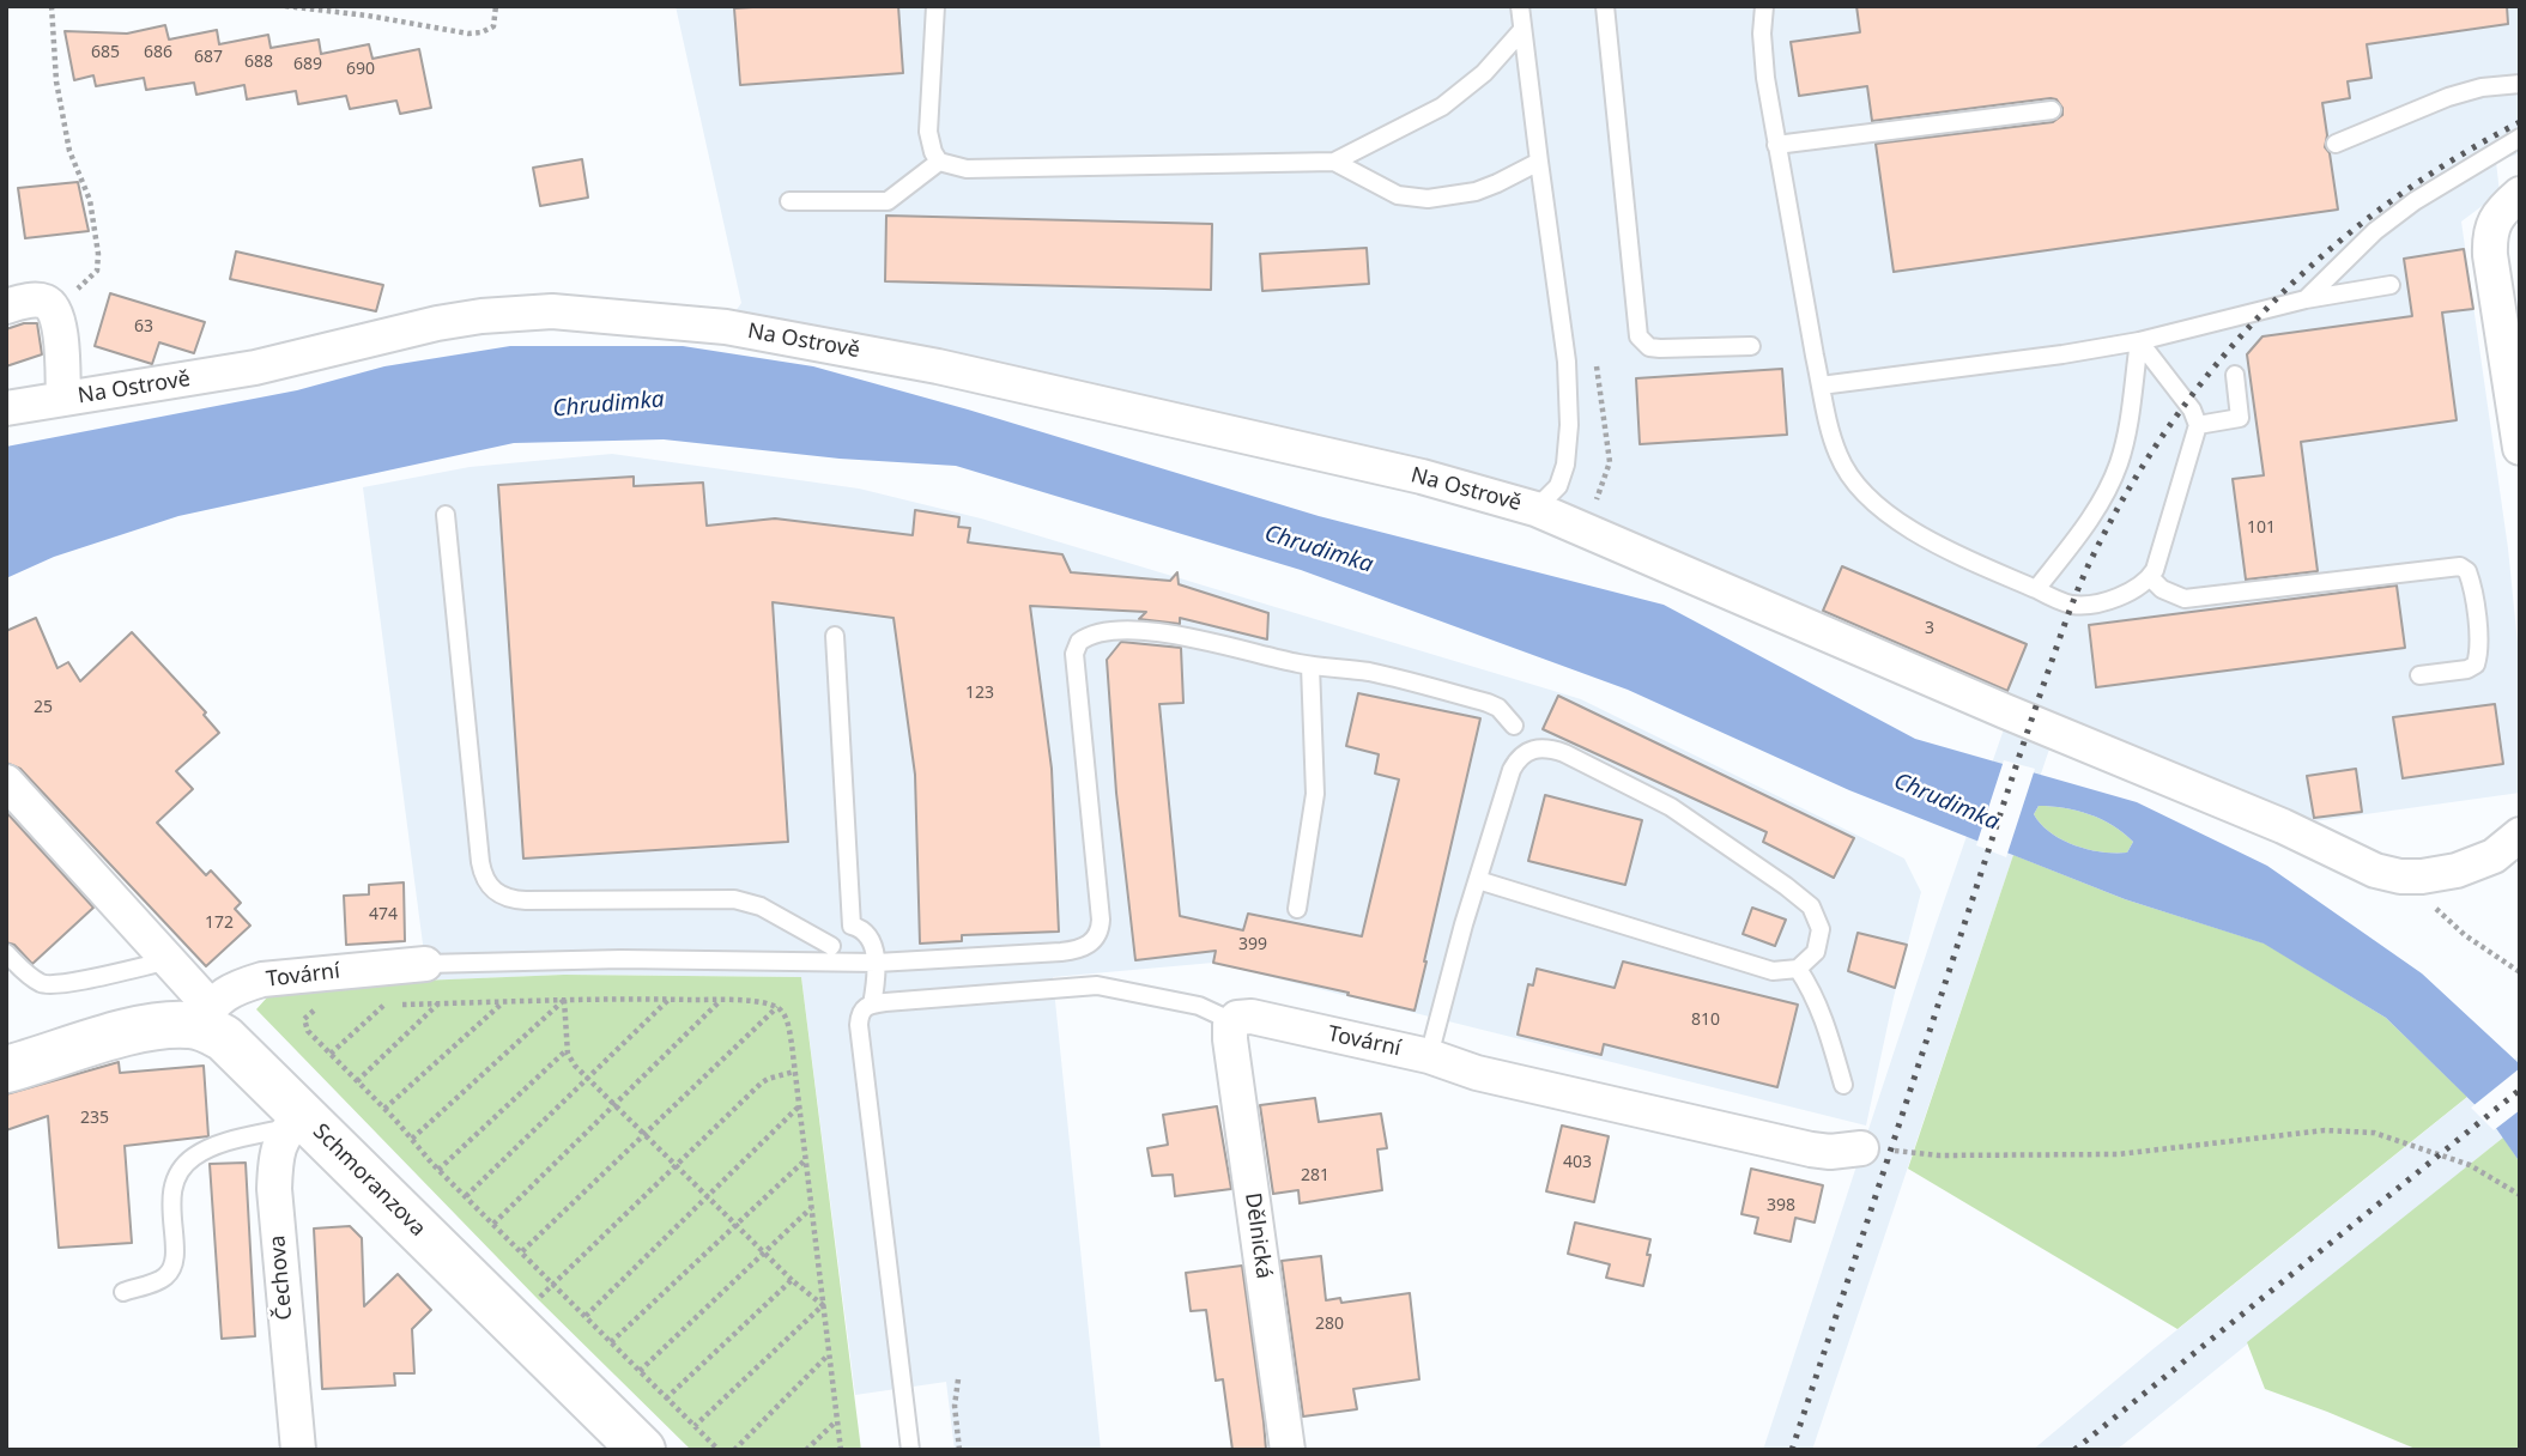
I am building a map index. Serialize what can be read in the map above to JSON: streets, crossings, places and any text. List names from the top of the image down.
{
  "streets": {
    "street": [
      "Na Ostrově",
      "Tovární",
      "Schmoranzova",
      "Dělnická",
      "Čechova"
    ]
  },
  "crossings": [
    ["Tovární", "Schmoranzova"],
    ["Tovární", "Dělnická"],
    ["Schmoranzova", "Čechova"]
  ],
  "water": ["Chrudimka"],
  "house_numbers": [
    "685",
    "686",
    "687",
    "688",
    "689",
    "690",
    "63",
    "101",
    "3",
    "123",
    "25",
    "474",
    "172",
    "399",
    "810",
    "235",
    "403",
    "281",
    "398",
    "280"
  ]
}
